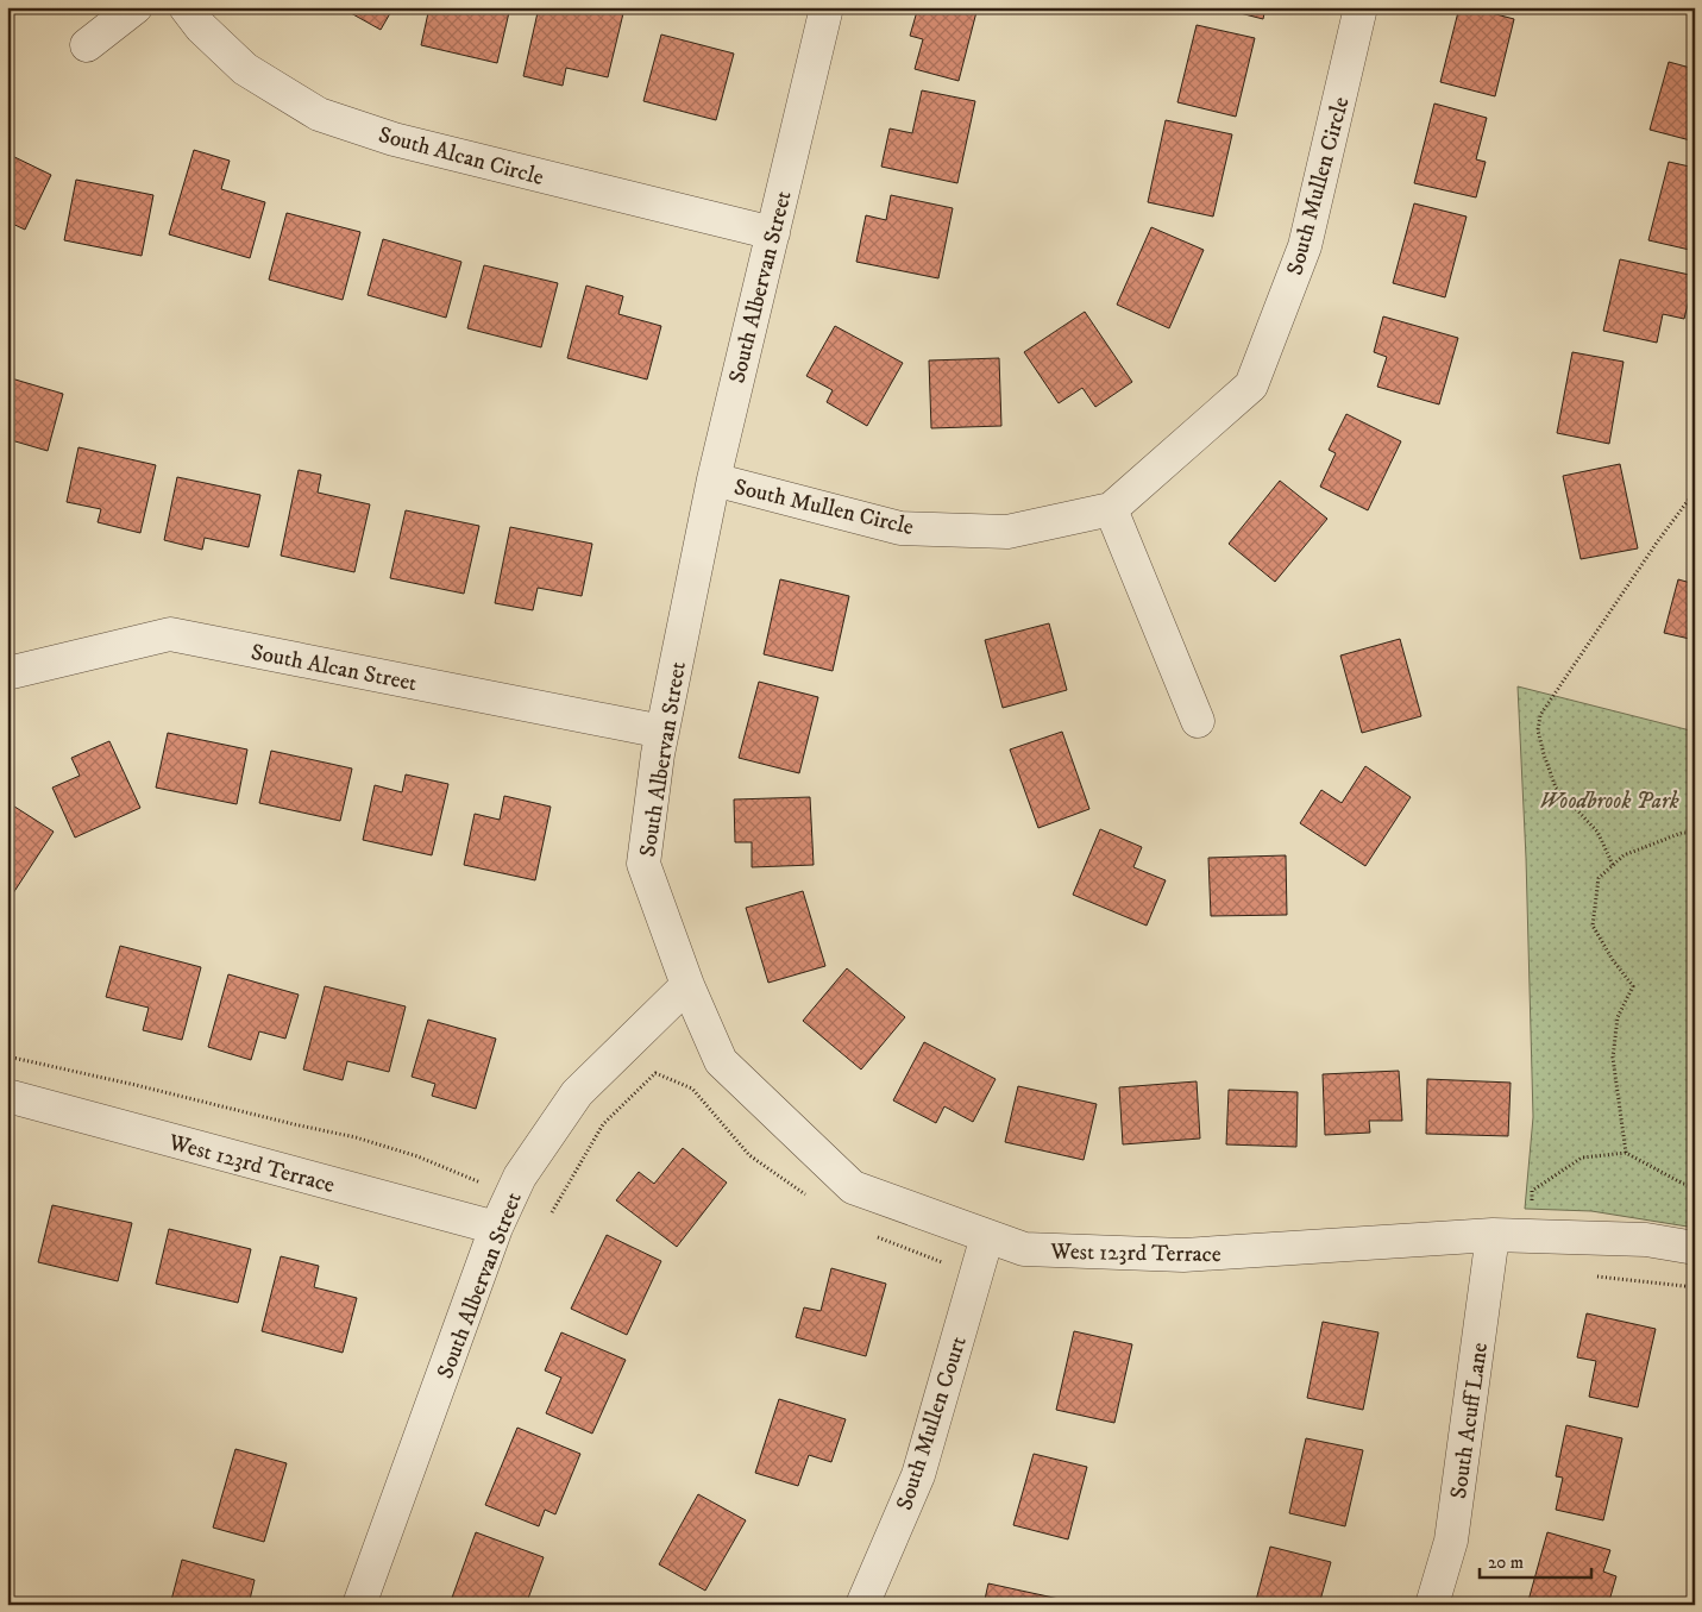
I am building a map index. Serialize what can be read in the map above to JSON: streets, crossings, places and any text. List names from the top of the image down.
{
  "streets": {
    "street": [
      "South Alcan Circle",
      "South Mullen Circle",
      "South Albervan Street",
      "South Alcan Street",
      "West 123rd Terrace",
      "South Acuff Lane",
      "South Mullen Court"
    ]
  },
  "crossings": [
    ["South Alcan Circle", "South Albervan Street"],
    ["South Mullen Circle", "South Albervan Street"],
    ["South Albervan Street", "South Alcan Street"],
    ["South Albervan Street", "West 123rd Terrace"],
    ["West 123rd Terrace", "South Acuff Lane"],
    ["West 123rd Terrace", "South Mullen Court"]
  ],
  "parks": ["Woodbrook Park"],
  "scale_bar": "20 m"
}
